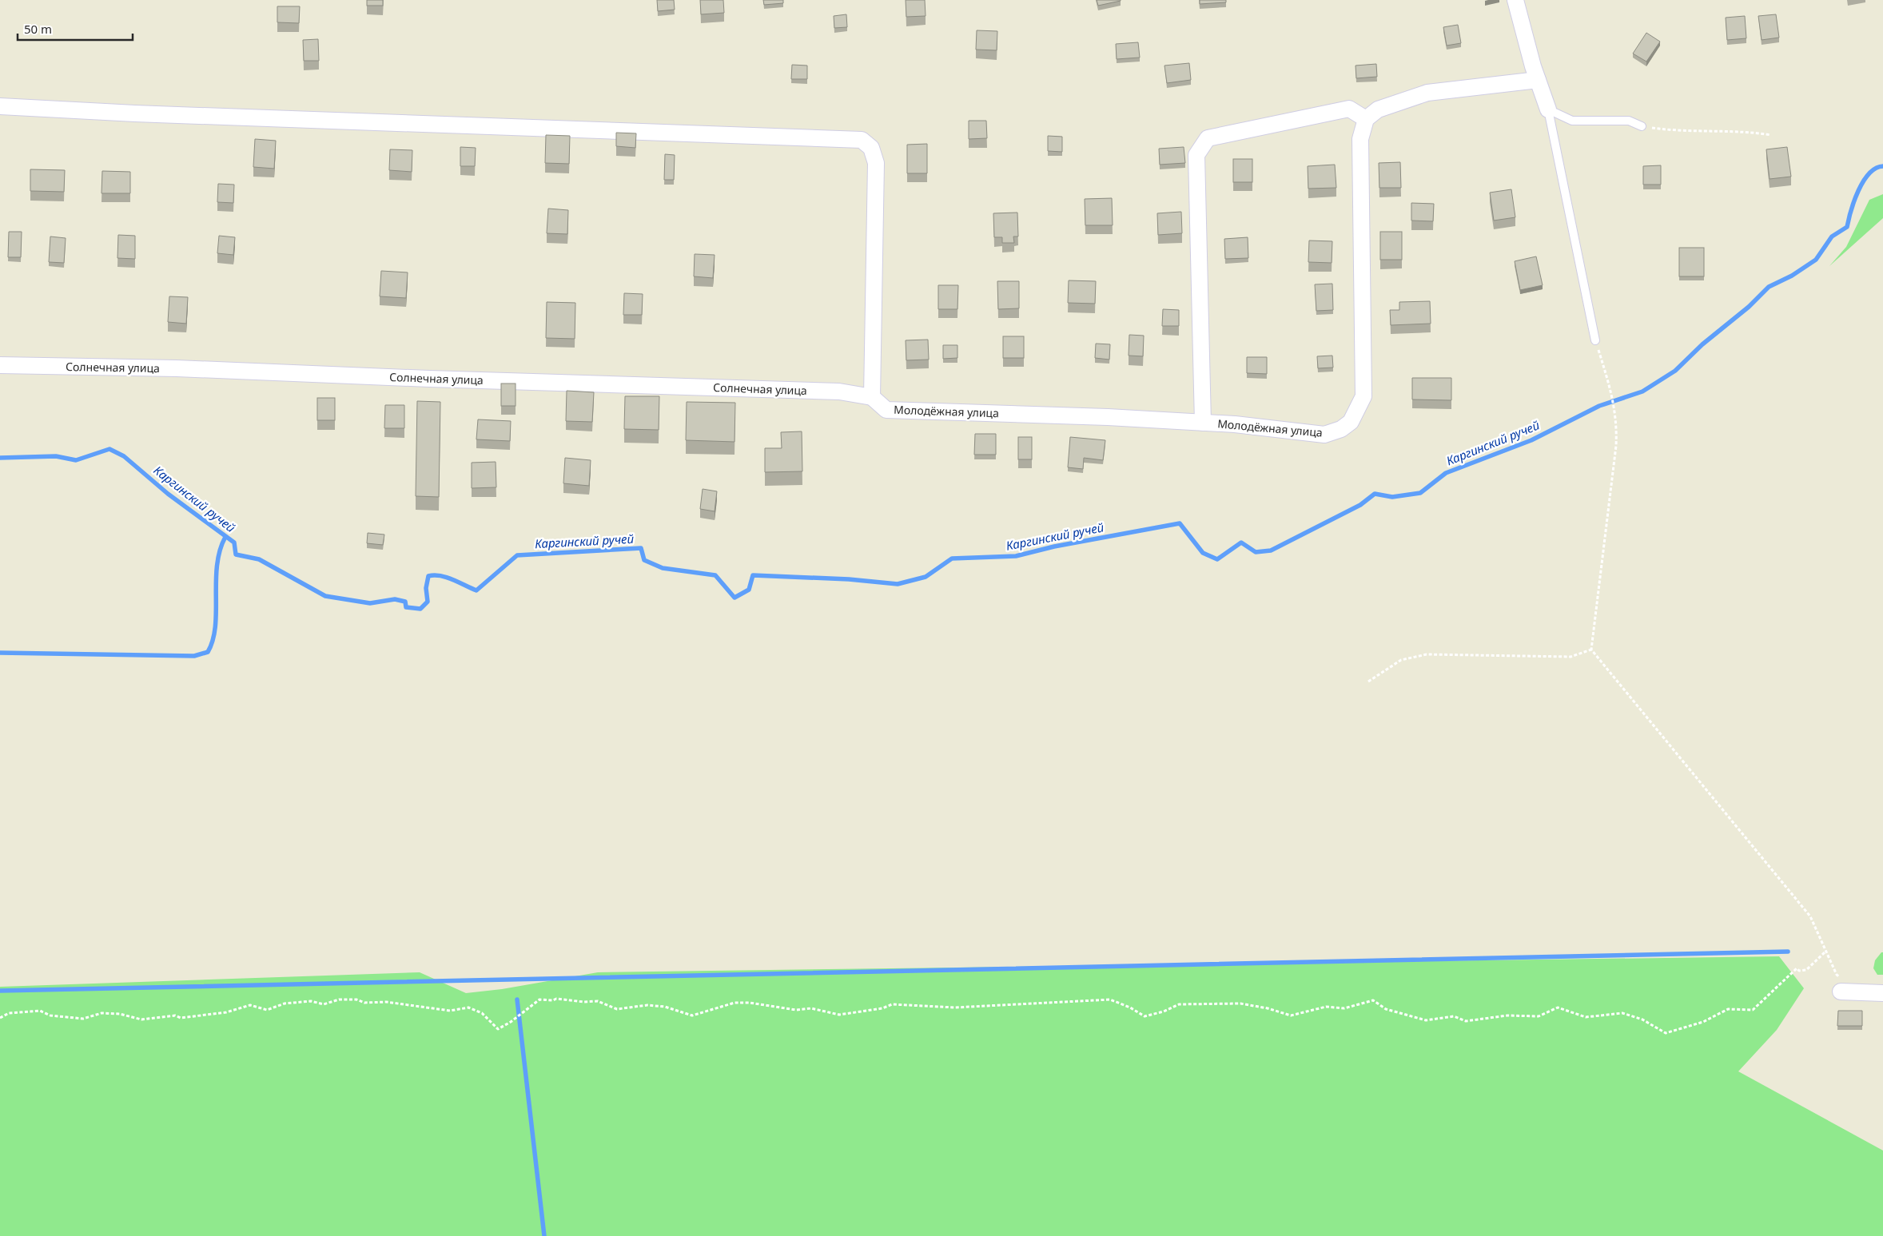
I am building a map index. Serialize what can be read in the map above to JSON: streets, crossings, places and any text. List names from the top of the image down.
{
  "streets": {
    "street": ["Солнечная улица", "Молодёжная улица"]
  },
  "crossings": [
    ["Солнечная улица", "Молодёжная улица"]
  ],
  "water": ["Каргинский ручей"],
  "scale_bar": "50 m"
}
